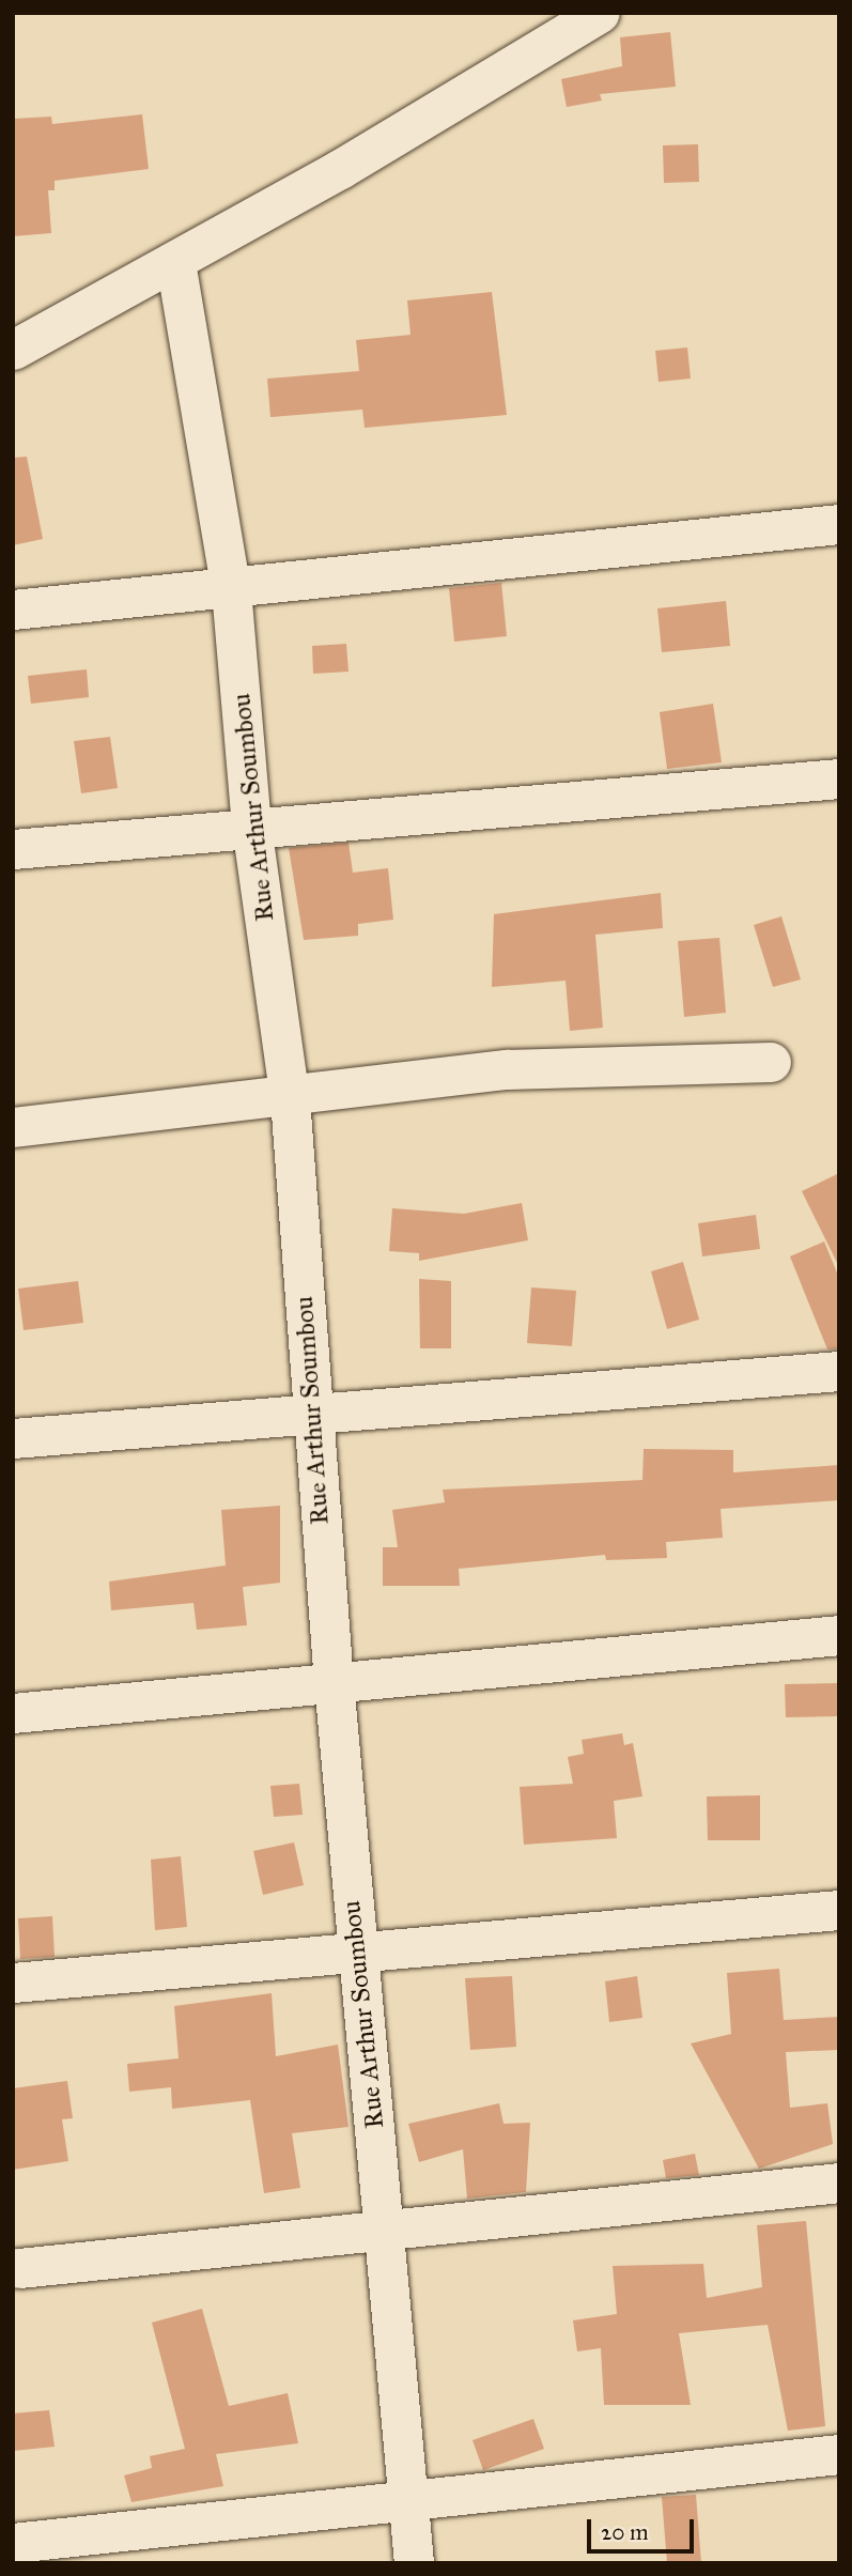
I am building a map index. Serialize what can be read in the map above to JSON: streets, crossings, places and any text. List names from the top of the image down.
{
  "streets": {
    "street": ["Rue Arthur Soumbou"]
  },
  "scale_bar": "20 m"
}
